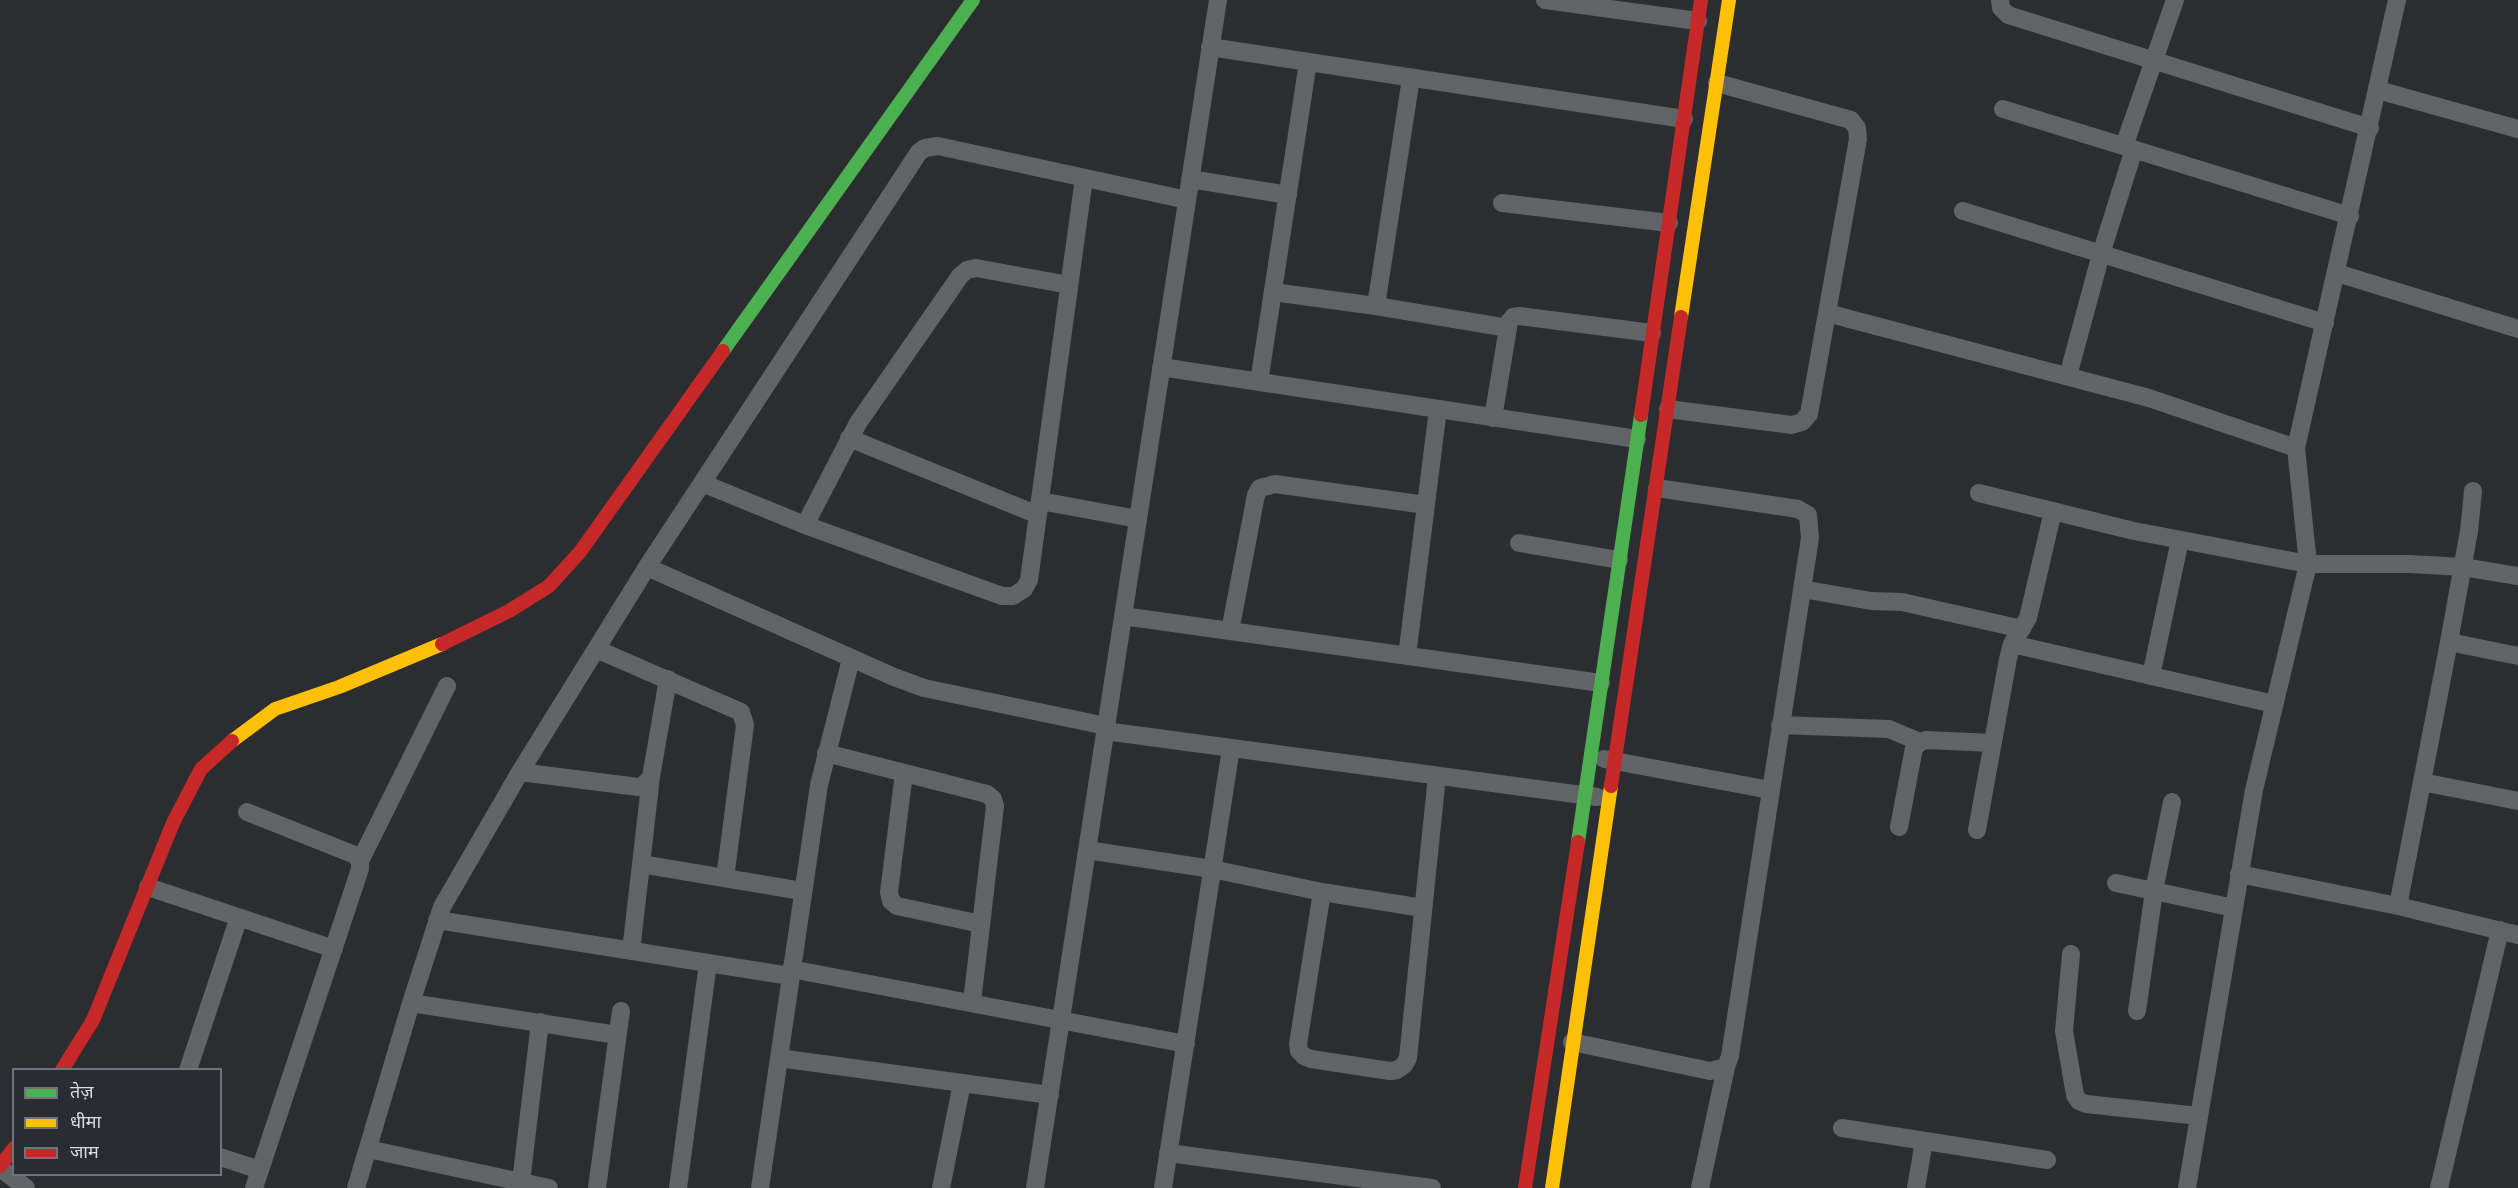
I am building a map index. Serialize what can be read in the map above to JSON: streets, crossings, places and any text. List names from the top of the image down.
{
  "legend": ["तेज़", "धीमा", "जाम"]
}
